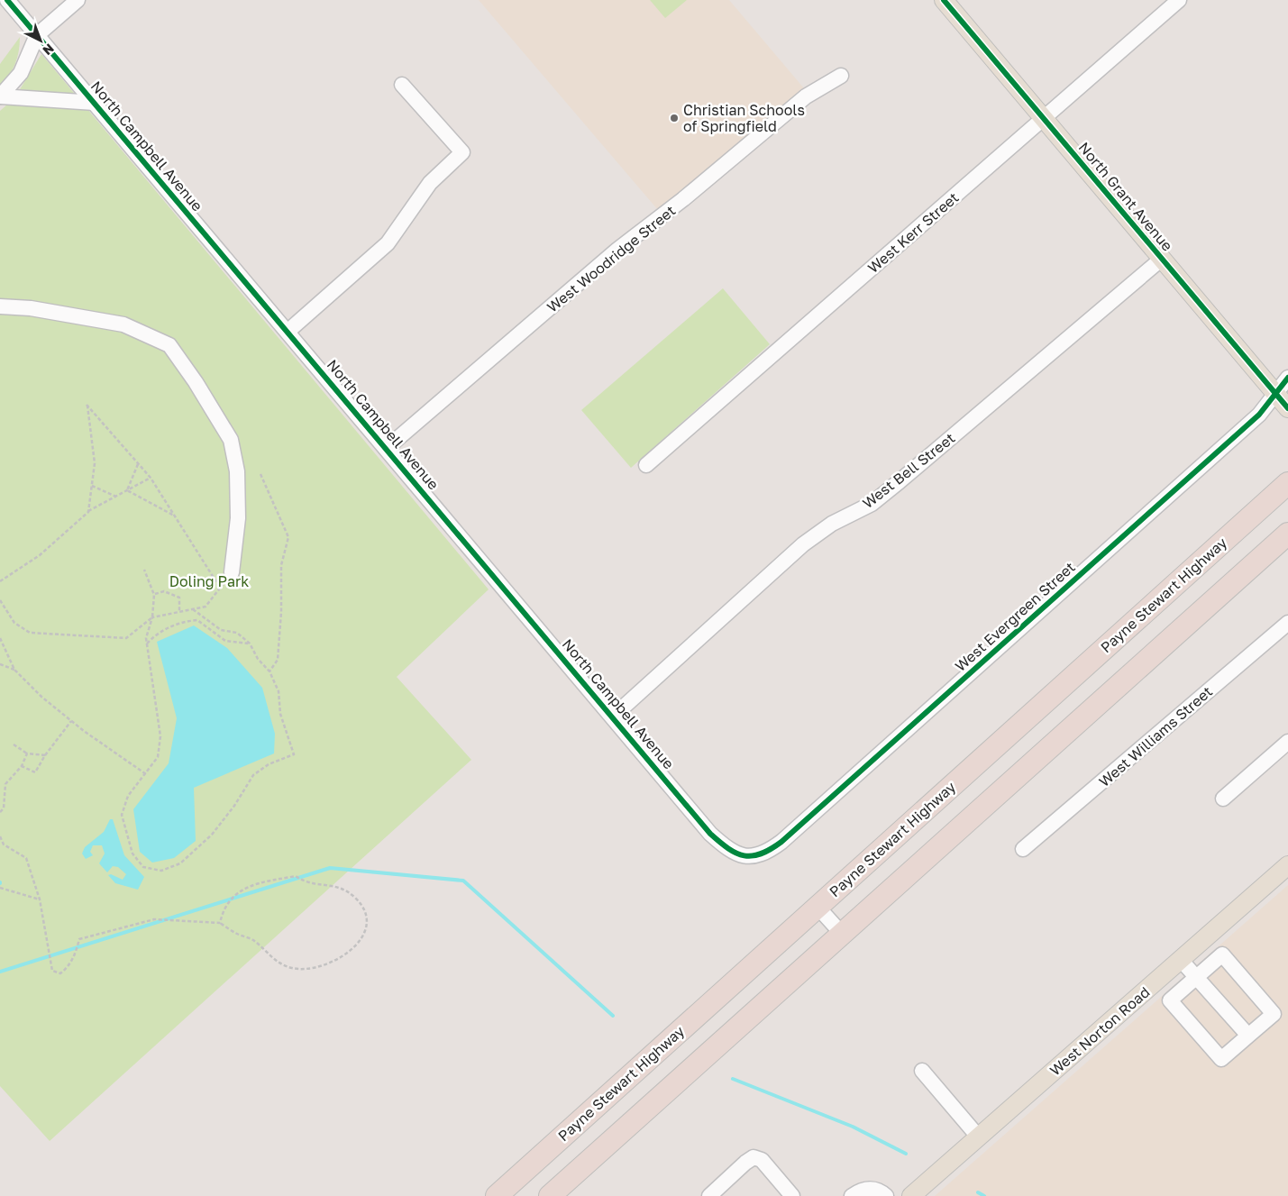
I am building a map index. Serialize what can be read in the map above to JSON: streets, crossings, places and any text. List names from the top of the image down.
{
  "streets": {
    "highway": ["Payne Stewart Highway"],
    "main road": ["North Grant Avenue", "West Norton Road"],
    "street": [
      "North Campbell Avenue",
      "West Kerr Street",
      "West Woodridge Street",
      "West Bell Street",
      "West Evergreen Street",
      "West Williams Street"
    ]
  },
  "crossings": [
    ["North Campbell Avenue", "West Woodridge Street"],
    ["North Campbell Avenue", "West Bell Street"],
    ["North Campbell Avenue", "West Evergreen Street"],
    ["North Grant Avenue", "West Kerr Street"],
    ["North Grant Avenue", "West Bell Street"],
    ["North Grant Avenue", "West Evergreen Street"]
  ],
  "parks": ["Doling Park"],
  "places": ["Christian Schools of Springfield"],
  "north": "bottom right"
}
